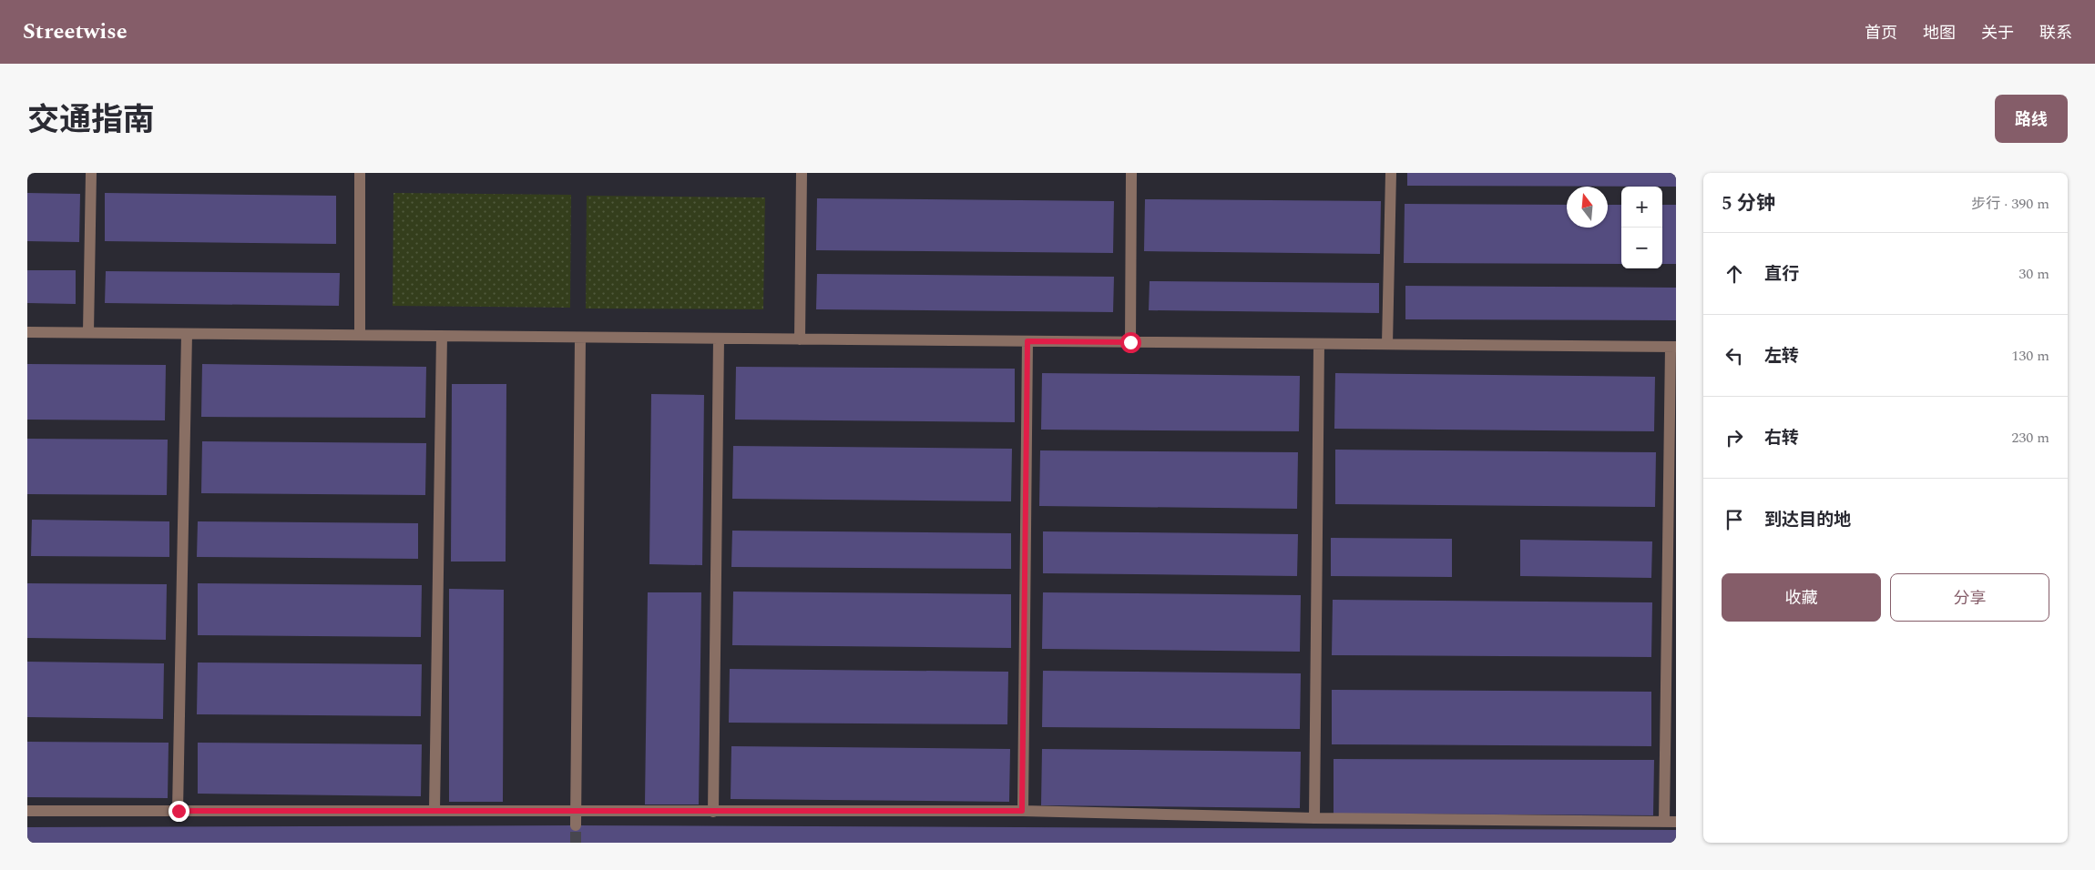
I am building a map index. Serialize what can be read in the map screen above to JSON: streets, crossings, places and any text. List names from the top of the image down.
{
  "north": "top",
  "page": {
    "header": "Streetwise",
    "nav": [
      "首页",
      "地图",
      "关于",
      "联系"
    ],
    "title": "交通指南",
    "buttons": [
      "路线",
      ["收藏", "分享"]
    ],
    "heading": ["5 分钟", "步行 · 390 m"],
    "map_buttons": ["+", "−"],
    "list": [
      ["直行", "30 m"],
      ["左转", "130 m"],
      ["右转", "230 m"],
      "到达目的地"
    ]
  }
}
